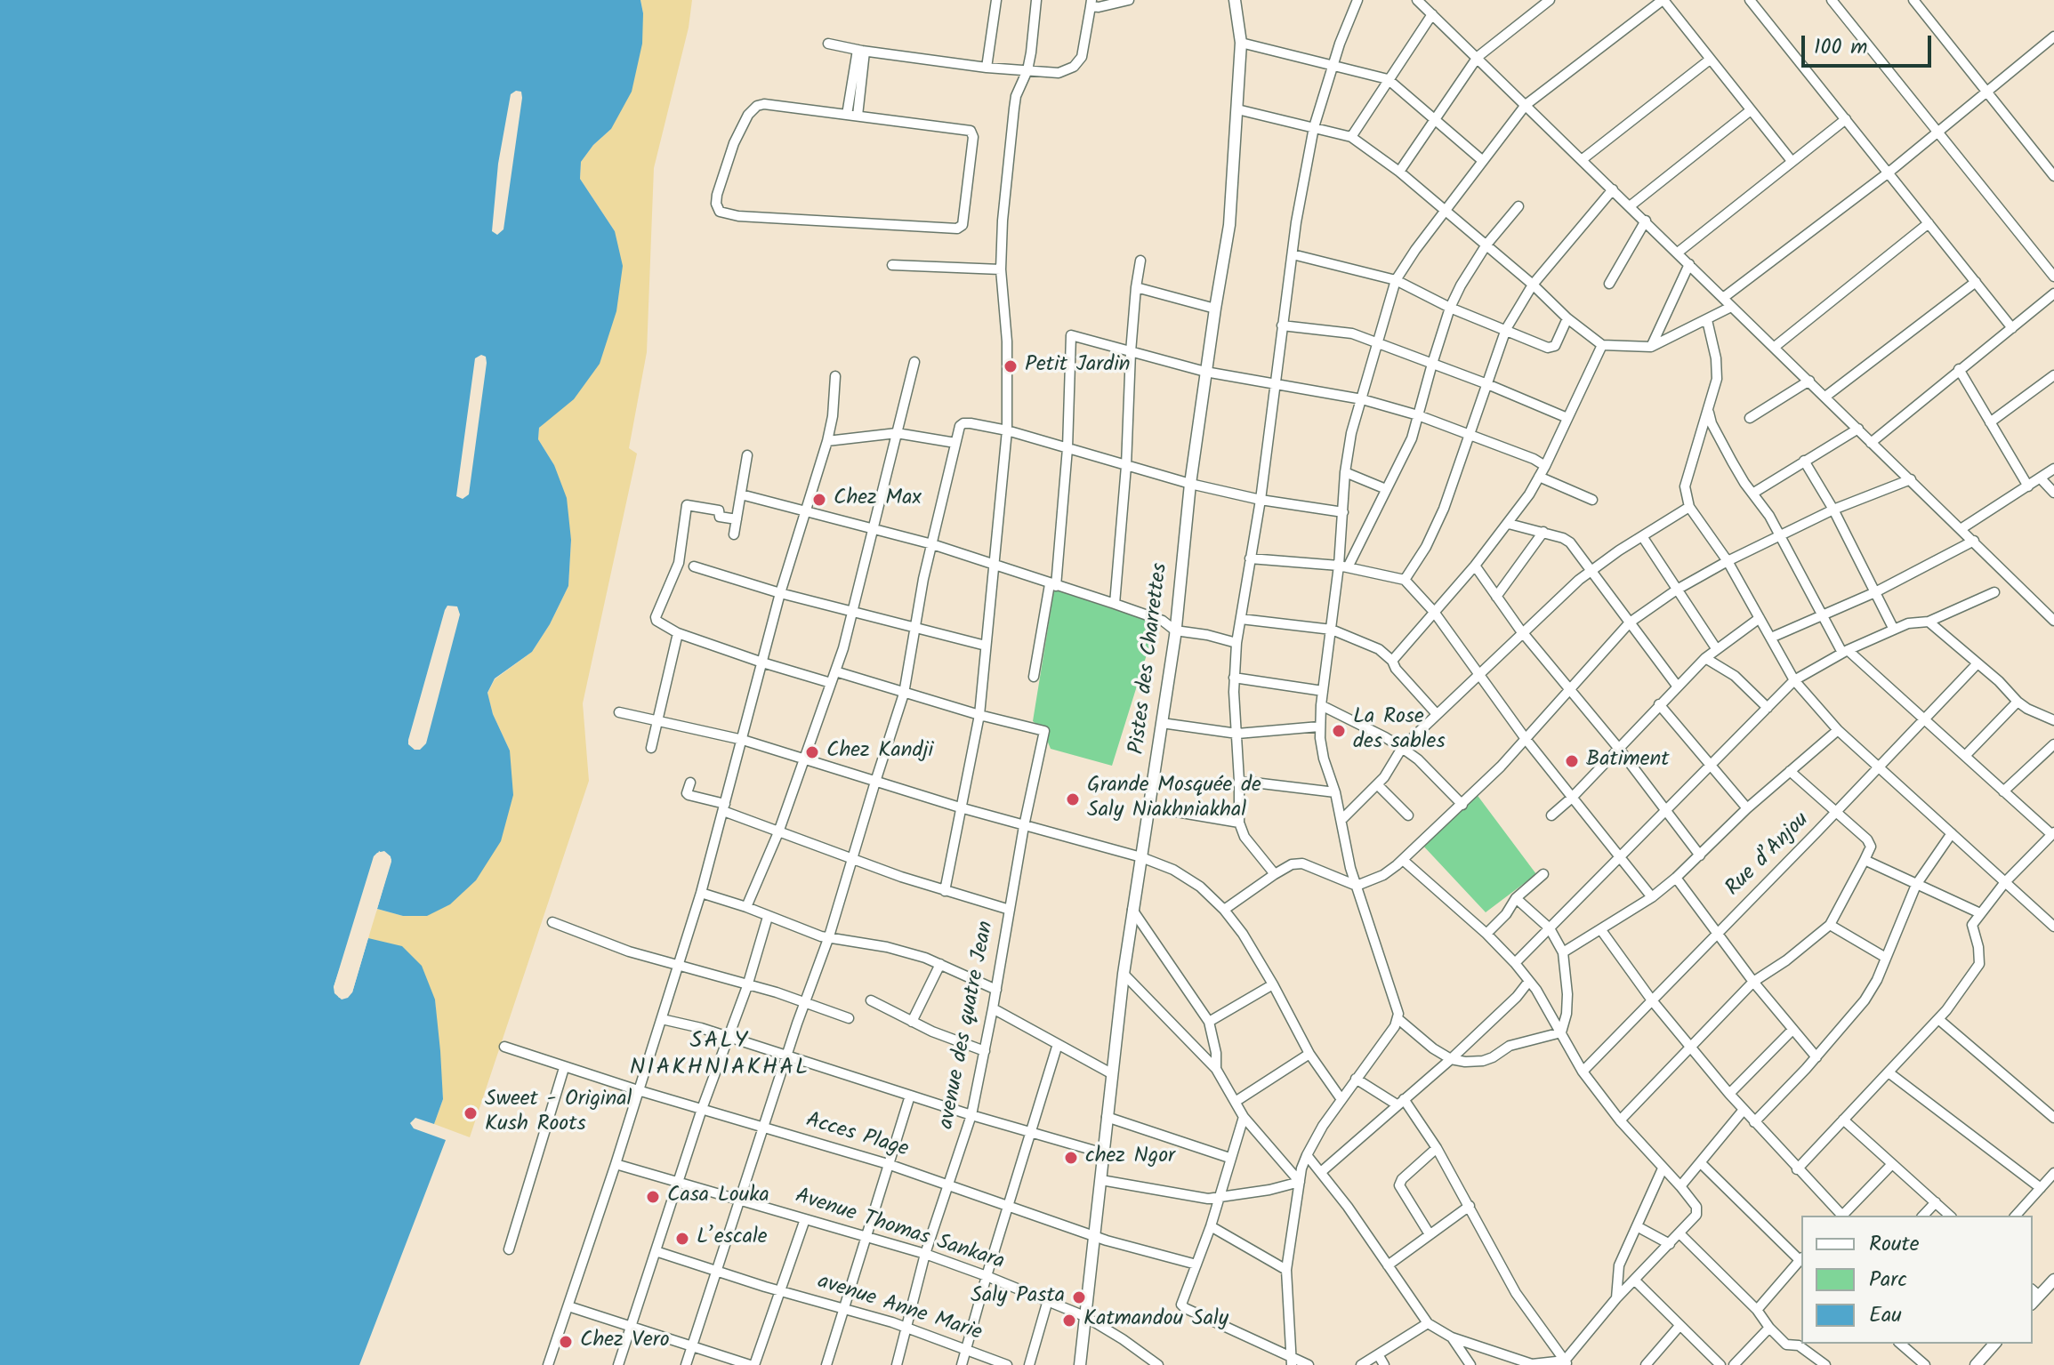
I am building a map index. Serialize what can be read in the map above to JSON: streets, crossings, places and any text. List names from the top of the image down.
{
  "streets": {
    "main road": ["Pistes des Charrettes"],
    "street": [
      "Rue d’Anjou",
      "avenue des quatre Jean",
      "Acces Plage",
      "Avenue Thomas Sankara",
      "avenue Anne Marie"
    ]
  },
  "crossings": [
    ["Pistes des Charrettes", "Acces Plage"],
    ["Pistes des Charrettes", "Avenue Thomas Sankara"],
    ["avenue des quatre Jean", "Acces Plage"],
    ["avenue des quatre Jean", "Avenue Thomas Sankara"],
    ["avenue des quatre Jean", "avenue Anne Marie"]
  ],
  "districts": ["SALY NIAKHNIAKHAL"],
  "places": [
    "Petit Jardin",
    "Chez Max",
    "La Rose des sables",
    "Chez Kandji",
    "Batiment",
    "Grande Mosquée de Saly Niakhniakhal",
    "Sweet - Original Kush Roots",
    "chez Ngor",
    "Casa Louka",
    "L’escale",
    "Saly Pasta",
    "Katmandou Saly",
    "Chez Vero"
  ],
  "legend": ["Route", "Parc", "Eau"],
  "scale_bar": "100 m"
}
